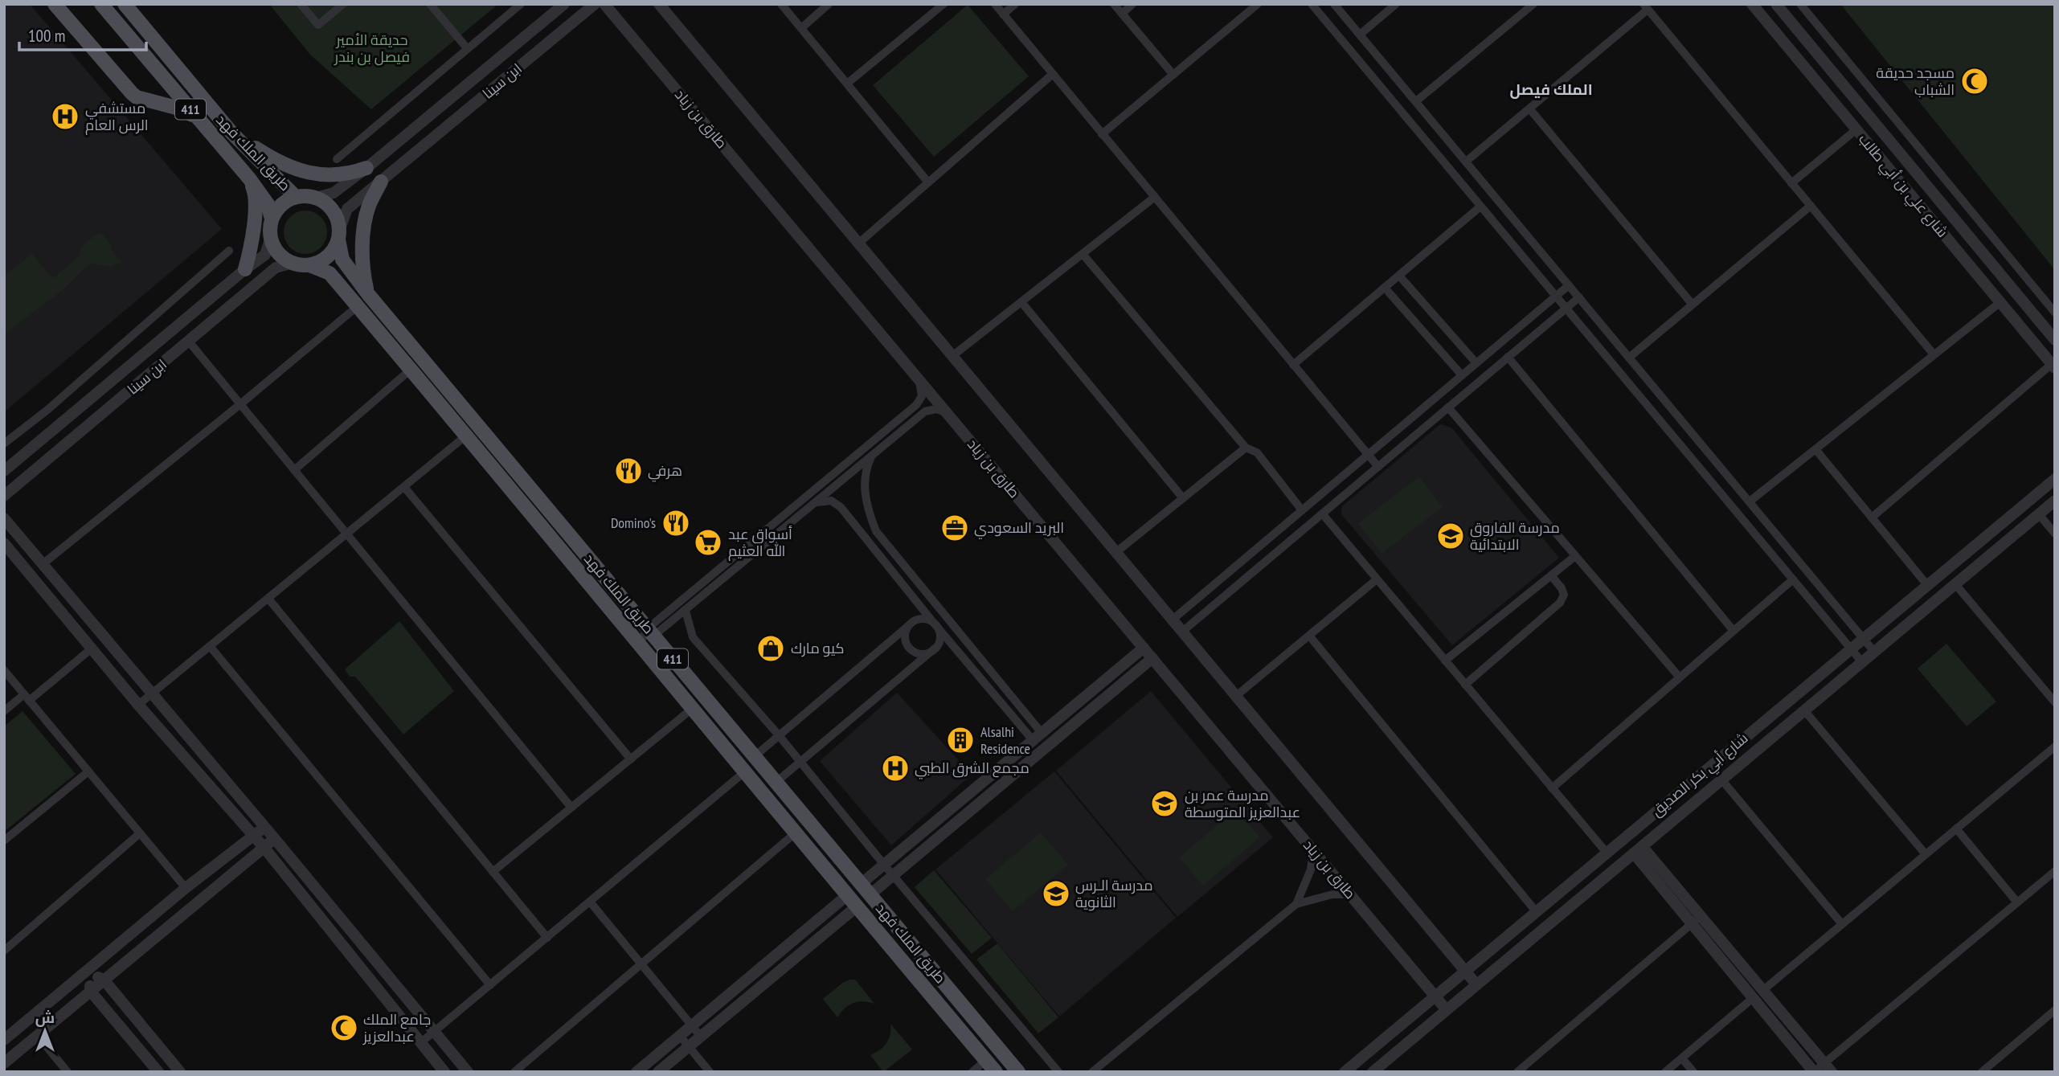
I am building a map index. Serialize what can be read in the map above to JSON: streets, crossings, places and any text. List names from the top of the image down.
{
  "streets": {
    "main road": ["411", "طريق الملك فهد"],
    "street": [
      "ابن سينا",
      "طارق بن زياد",
      "شارع علي بن أبي طالب",
      "شارع أبي بكر الصديق"
    ]
  },
  "crossings": [
    ["ابن سينا", "411"],
    ["ابن سينا", "طريق الملك فهد"],
    ["411", "طريق الملك فهد"],
    ["طارق بن زياد", "شارع أبي بكر الصديق"]
  ],
  "districts": ["الملك فيصل"],
  "parks": ["حديقة الأمير فيصل بن بندر"],
  "places": {
    "mosque": ["مسجد حديقة الشباب", "جامع الملك عبدالعزيز"],
    "hospital": ["مستشفي الرس العام", "مجمع الشرق الطبي"],
    "restaurant": ["هرفي", "Domino's"],
    "office": ["البريد السعودي"],
    "school or university": ["مدرسة الفاروق الابتدائية", "مدرسة عمر بن عبدالعزيز المتوسطة", "مدرسة الـرس الثانوية"],
    "supermarket": ["أسواق عبد الله العثيم"],
    "shop": ["كيو مارك"],
    "building": ["Alsalhi Residence"]
  },
  "scale_bar": "100 m",
  "north": "top"
}
